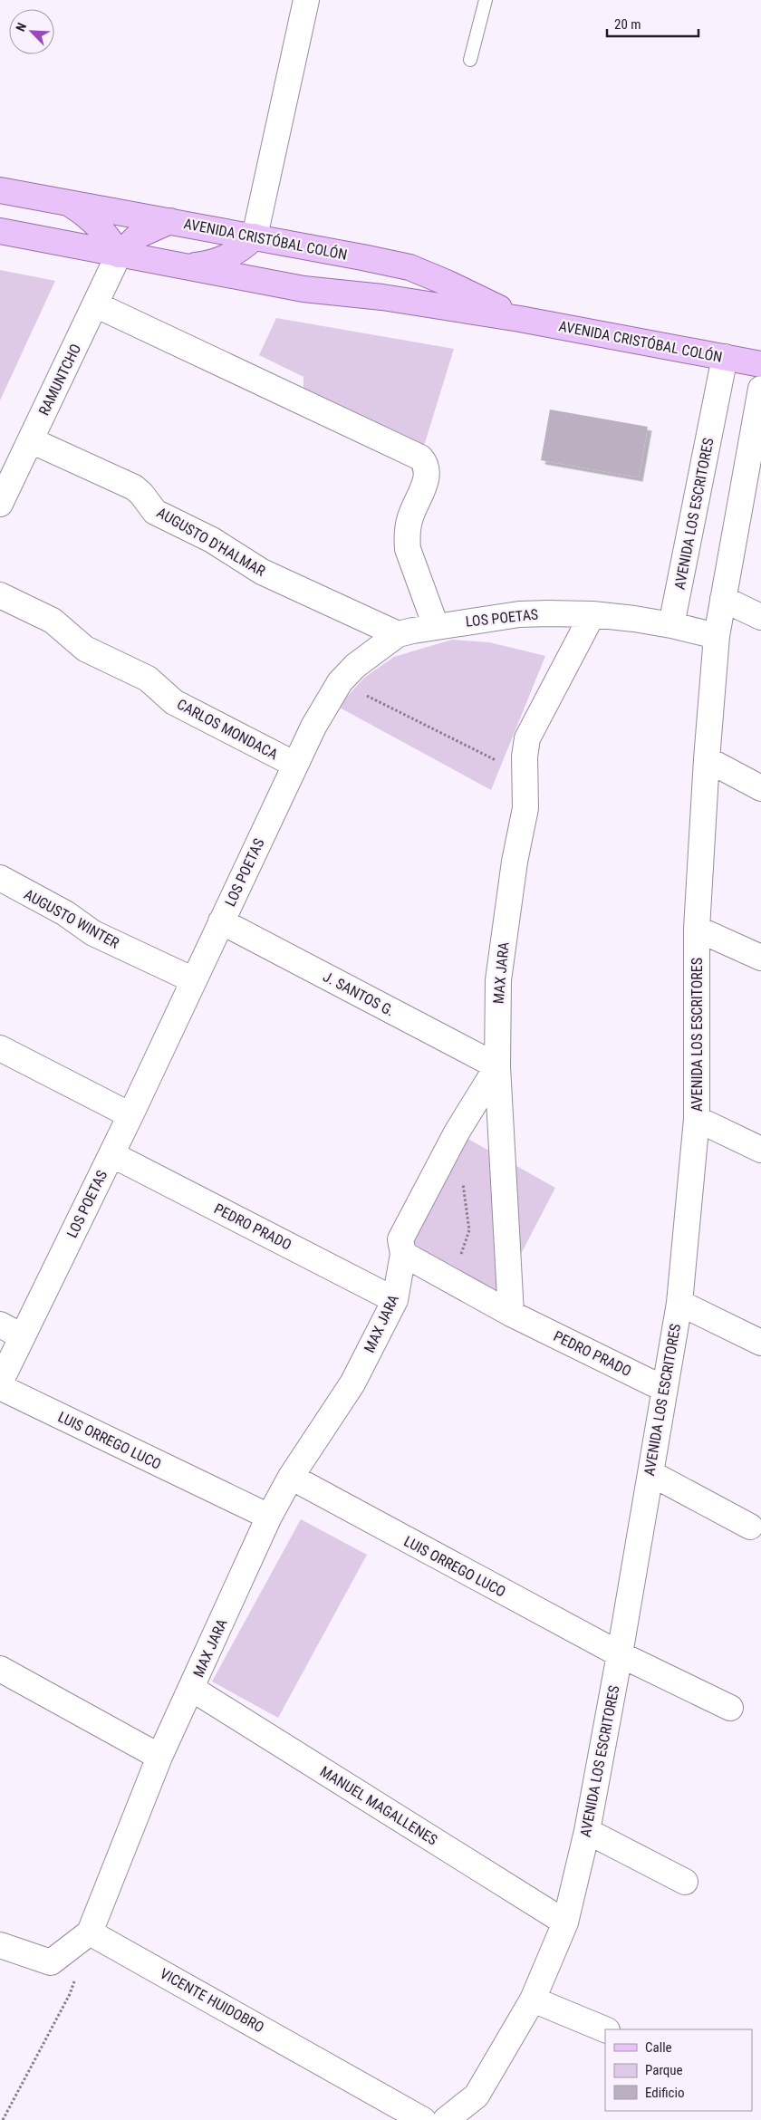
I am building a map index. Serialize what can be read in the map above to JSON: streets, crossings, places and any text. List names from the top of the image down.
{
  "streets": {
    "main road": ["AVENIDA CRISTÓBAL COLÓN"],
    "street": [
      "RAMUNTCHO",
      "AVENIDA LOS ESCRITORES",
      "AUGUSTO D'HALMAR",
      "LOS POETAS",
      "CARLOS MONDACA",
      "AUGUSTO WINTER",
      "MAX JARA",
      "J. SANTOS G.",
      "PEDRO PRADO",
      "LUIS ORREGO LUCO",
      "MANUEL MAGALLENES",
      "VICENTE HUIDOBRO"
    ]
  },
  "crossings": [
    ["AVENIDA CRISTÓBAL COLÓN", "RAMUNTCHO"],
    ["AVENIDA CRISTÓBAL COLÓN", "AVENIDA LOS ESCRITORES"],
    ["RAMUNTCHO", "AUGUSTO D'HALMAR"],
    ["AVENIDA LOS ESCRITORES", "LOS POETAS"],
    ["AVENIDA LOS ESCRITORES", "PEDRO PRADO"],
    ["AVENIDA LOS ESCRITORES", "LUIS ORREGO LUCO"],
    ["AVENIDA LOS ESCRITORES", "MANUEL MAGALLENES"],
    ["AUGUSTO D'HALMAR", "LOS POETAS"],
    ["LOS POETAS", "CARLOS MONDACA"],
    ["LOS POETAS", "AUGUSTO WINTER"],
    ["LOS POETAS", "MAX JARA"],
    ["LOS POETAS", "J. SANTOS G."],
    ["LOS POETAS", "PEDRO PRADO"],
    ["MAX JARA", "J. SANTOS G."],
    ["MAX JARA", "PEDRO PRADO"],
    ["MAX JARA", "LUIS ORREGO LUCO"],
    ["MAX JARA", "MANUEL MAGALLENES"],
    ["MAX JARA", "VICENTE HUIDOBRO"]
  ],
  "legend": ["Calle", "Parque", "Edificio"],
  "scale_bar": "20 m",
  "north": "top left"
}
